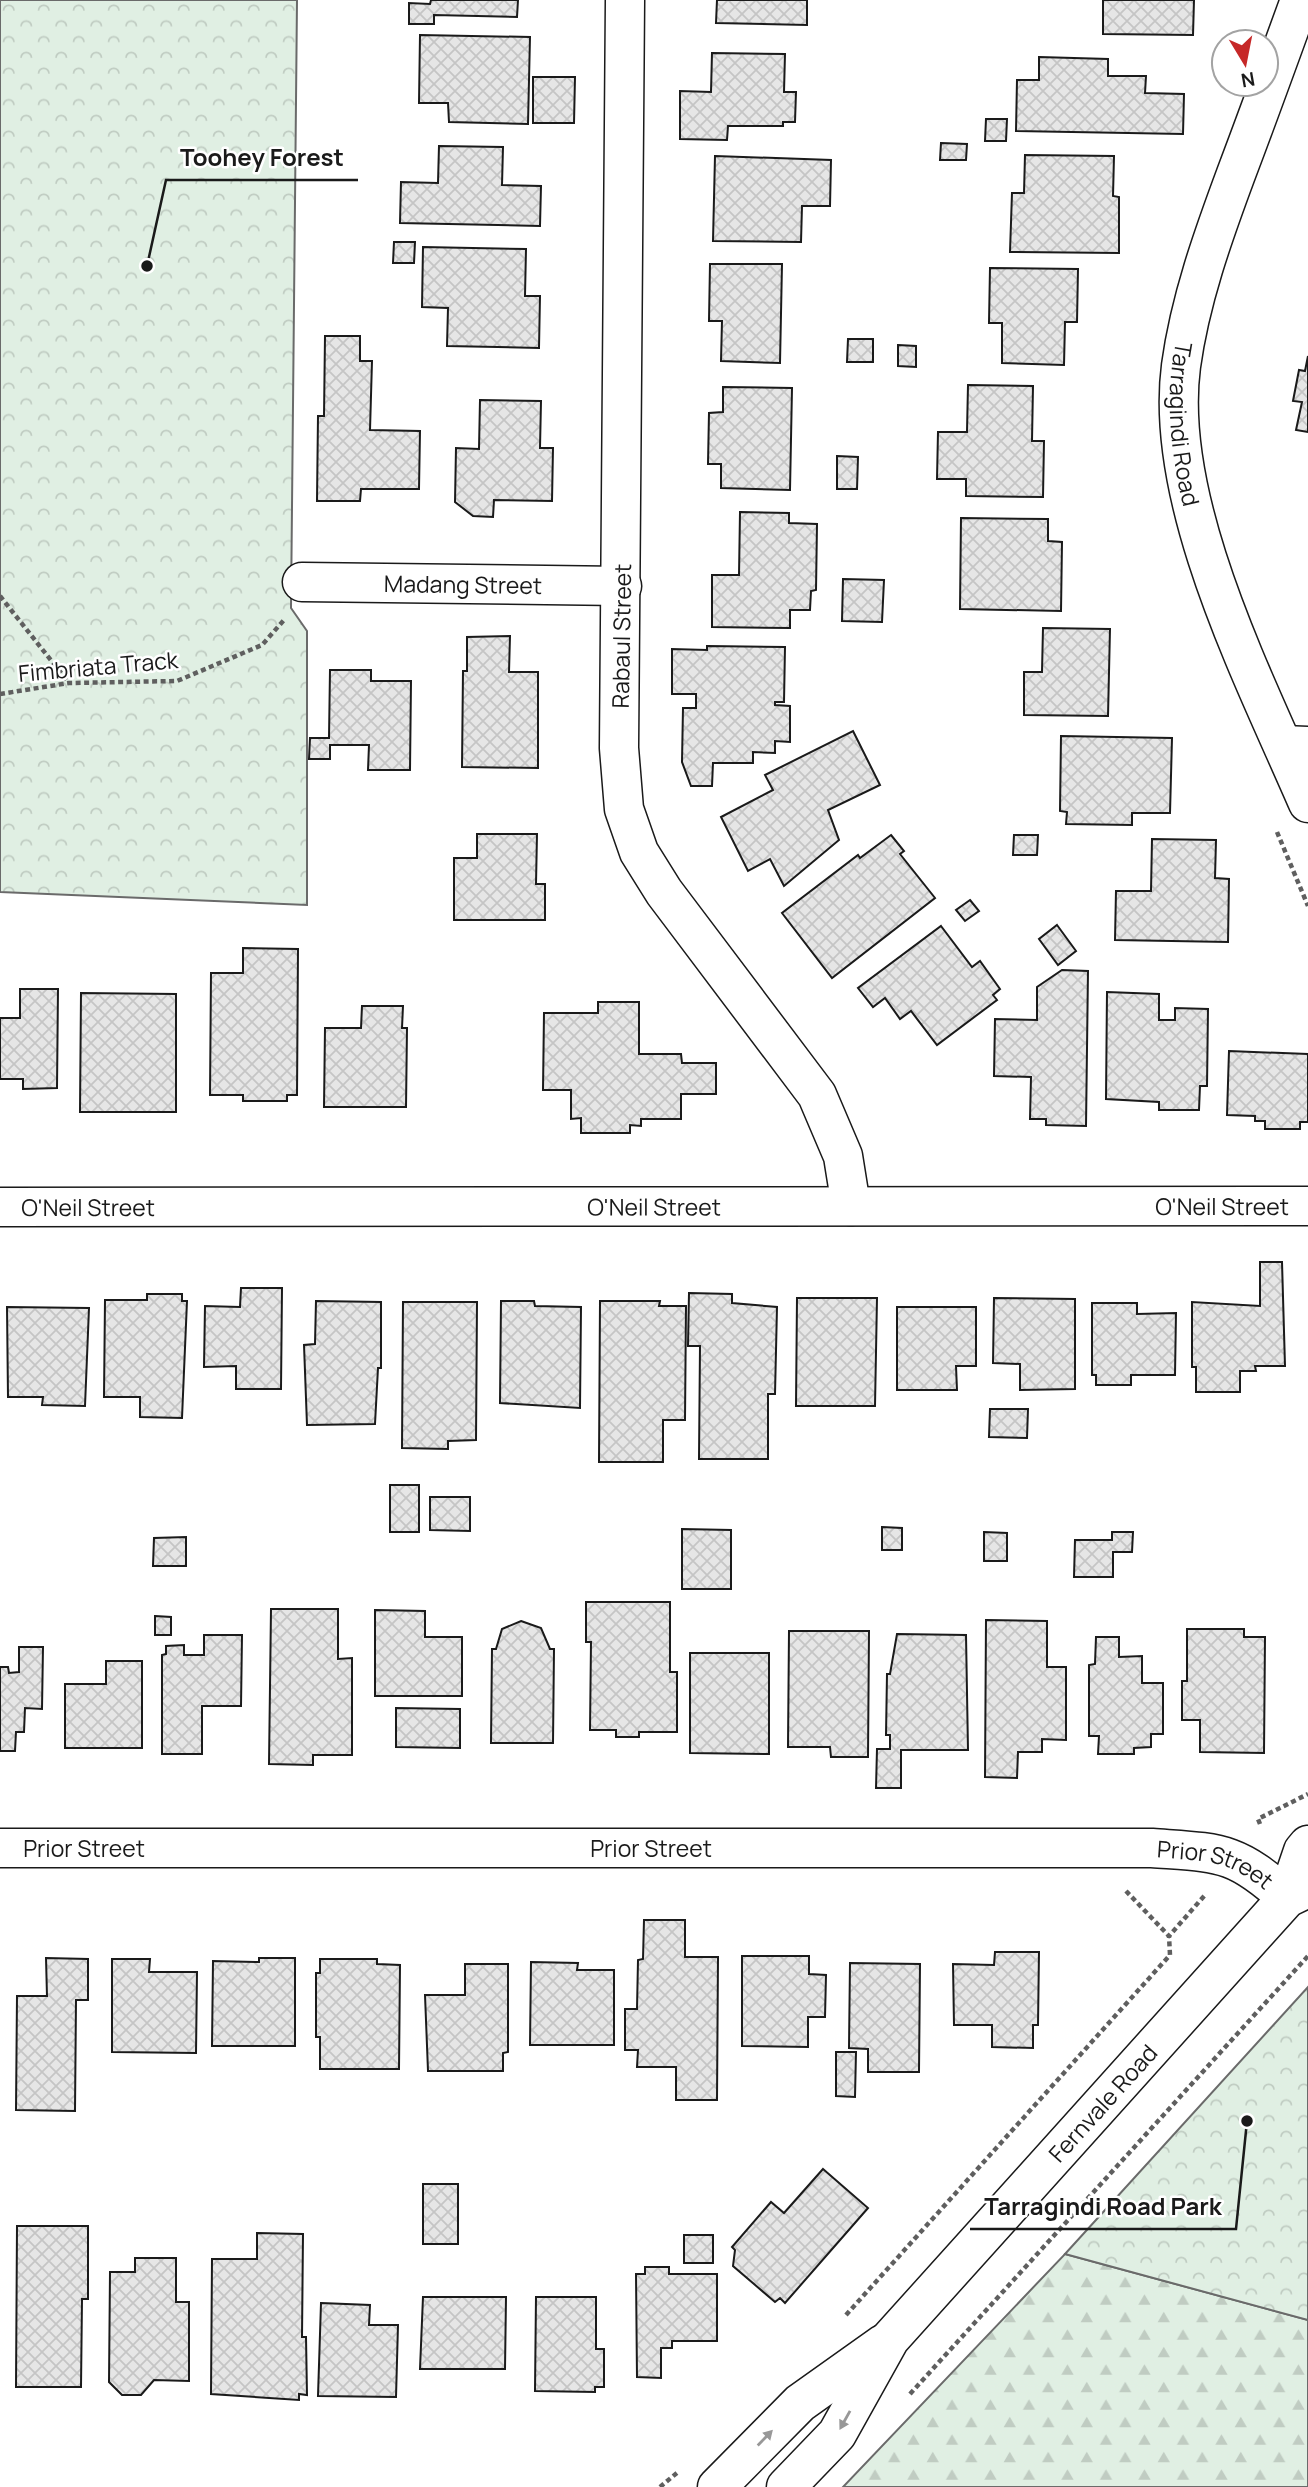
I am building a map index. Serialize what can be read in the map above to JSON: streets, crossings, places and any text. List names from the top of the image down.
{
  "streets": {
    "street": [
      "Tarragindi Road",
      "Madang Street",
      "Rabaul Street",
      "O'Neil Street",
      "Prior Street",
      "Fernvale Road"
    ],
    "path": ["Fimbriata Track"]
  },
  "crossings": [
    ["Madang Street", "Rabaul Street"],
    ["Madang Street", "Fimbriata Track"],
    ["Rabaul Street", "O'Neil Street"],
    ["Prior Street", "Fernvale Road"]
  ],
  "places": ["Toohey Forest", "Tarragindi Road Park"],
  "north": "bottom"
}
